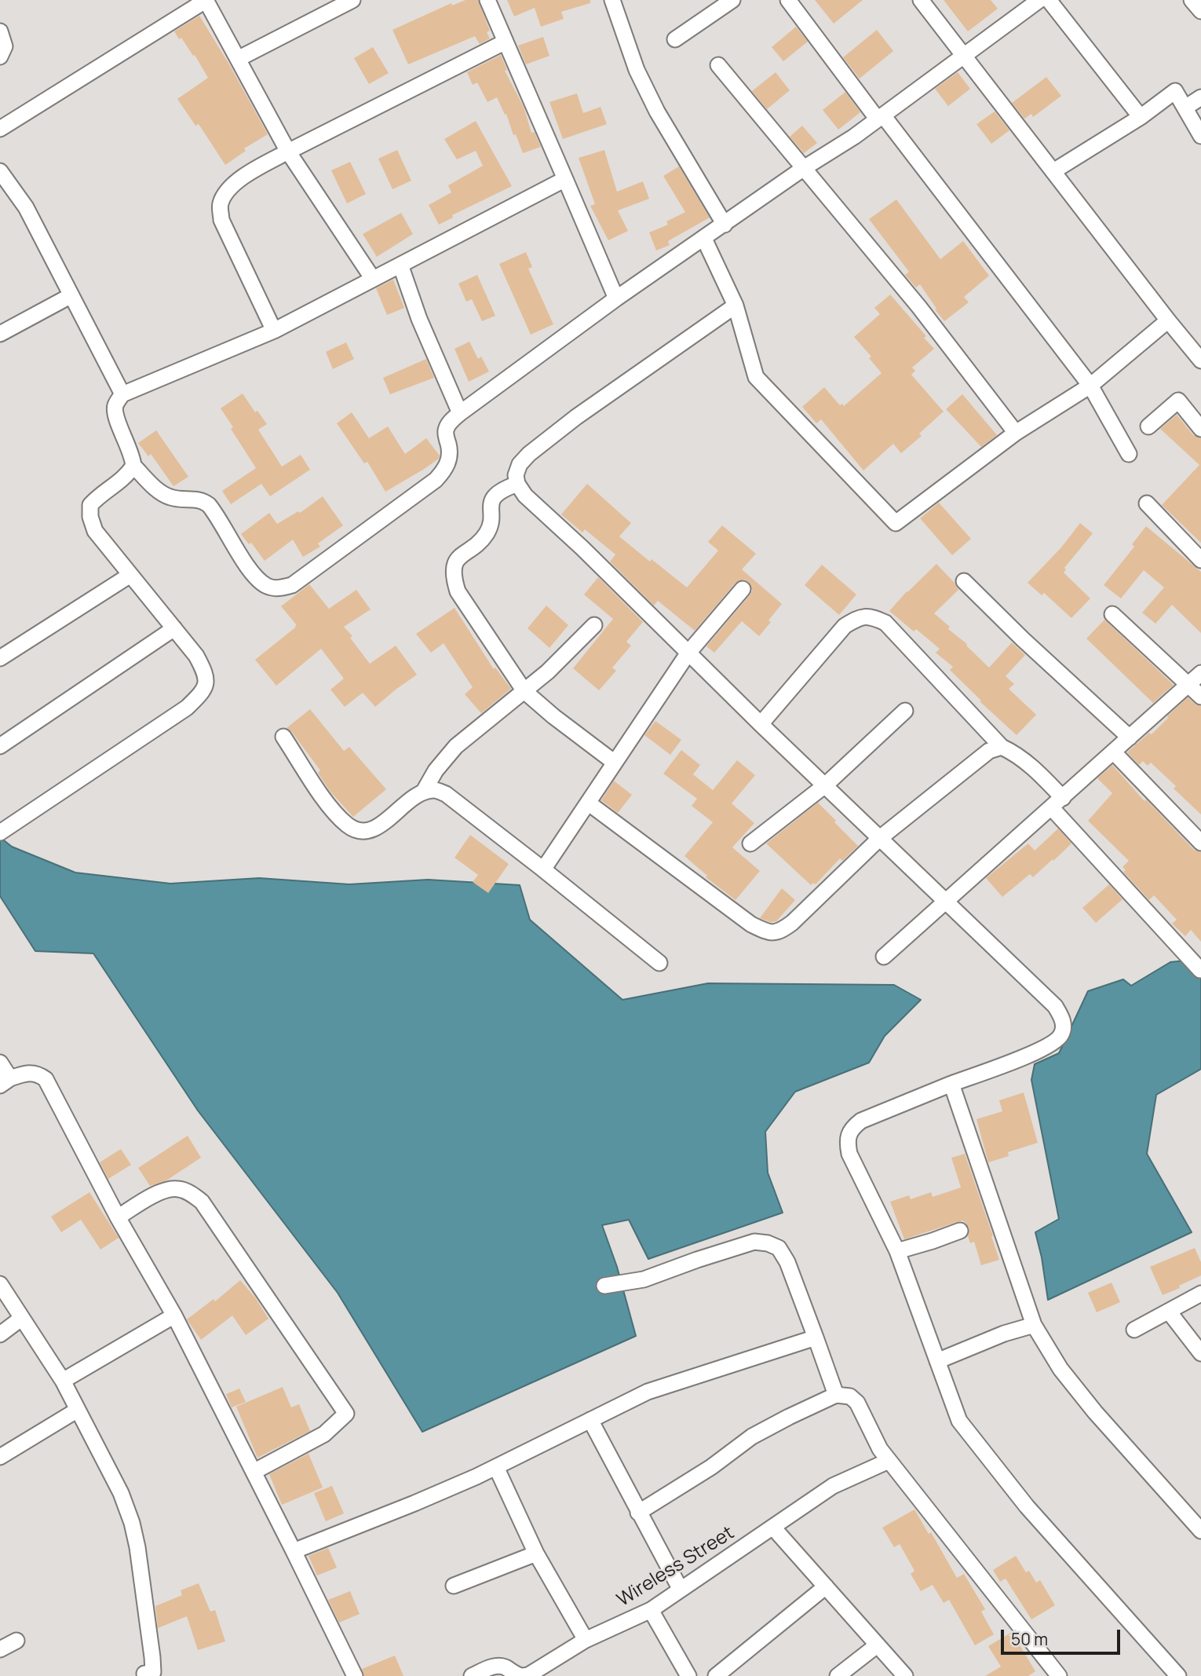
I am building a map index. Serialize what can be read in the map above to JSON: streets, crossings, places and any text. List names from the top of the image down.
{
  "streets": {
    "street": ["Wireless Street"]
  },
  "scale_bar": "50 m"
}
